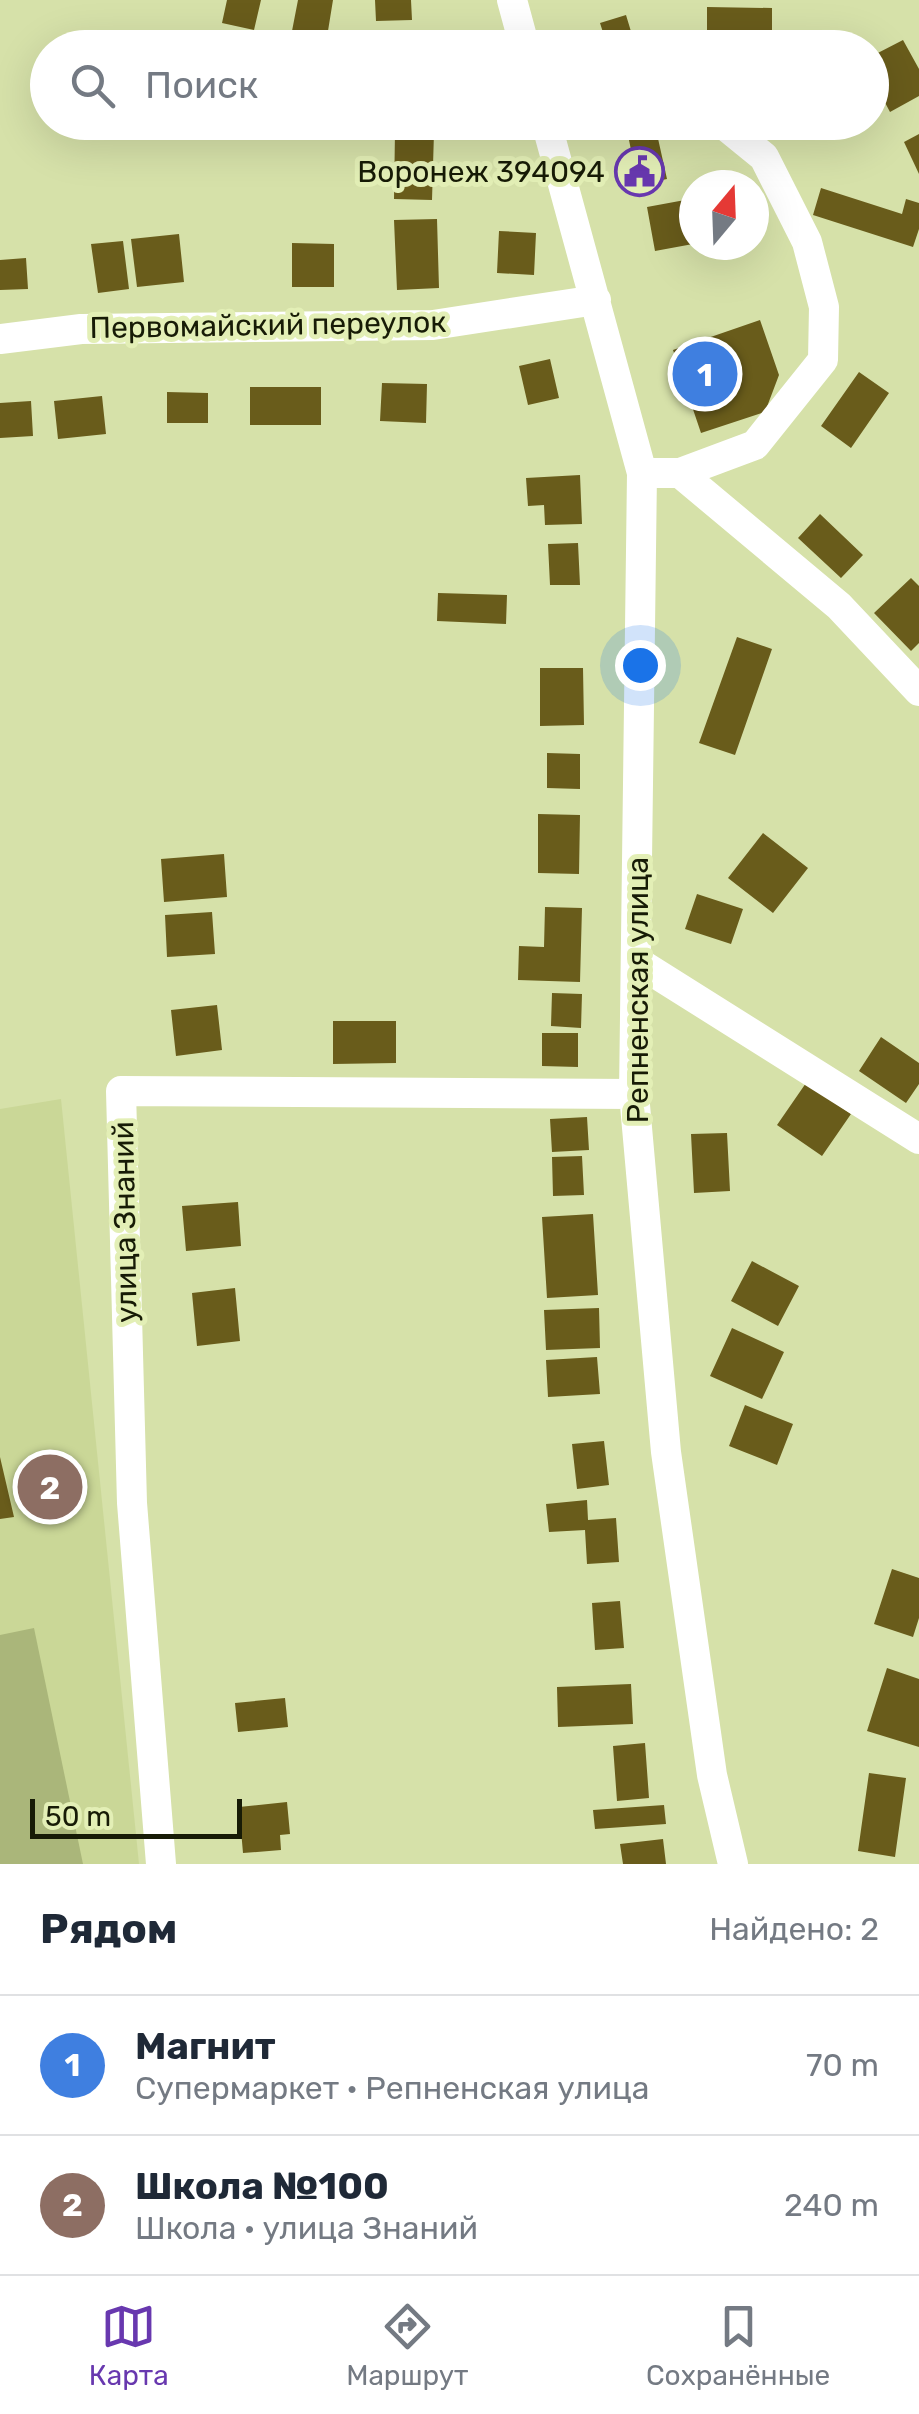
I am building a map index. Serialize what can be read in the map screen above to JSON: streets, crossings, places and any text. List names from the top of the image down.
{
  "streets": {
    "street": ["Первомайский переулок", "Репненская улица", "улица Знаний"]
  },
  "crossings": [
    ["Первомайский переулок", "Репненская улица"],
    ["Репненская улица", "улица Знаний"]
  ],
  "places": {
    "public building": ["Воронеж 394094"]
  },
  "scale_bar": "50 m",
  "north": "top",
  "page": {
    "search": "Поиск",
    "pins": ["1", "2"],
    "scale": "50 m",
    "heading": ["Рядом", "Найдено: 2"],
    "list": [
      {
        "mark": "1",
        "name": "Магнит",
        "note": "Супермаркет · Репненская улица",
        "value": "70 m"
      },
      {
        "mark": "2",
        "name": "Школа №100",
        "note": "Школа · улица Знаний",
        "value": "240 m"
      }
    ],
    "nav": ["Карта", "Маршрут", "Сохранённые"]
  }
}
